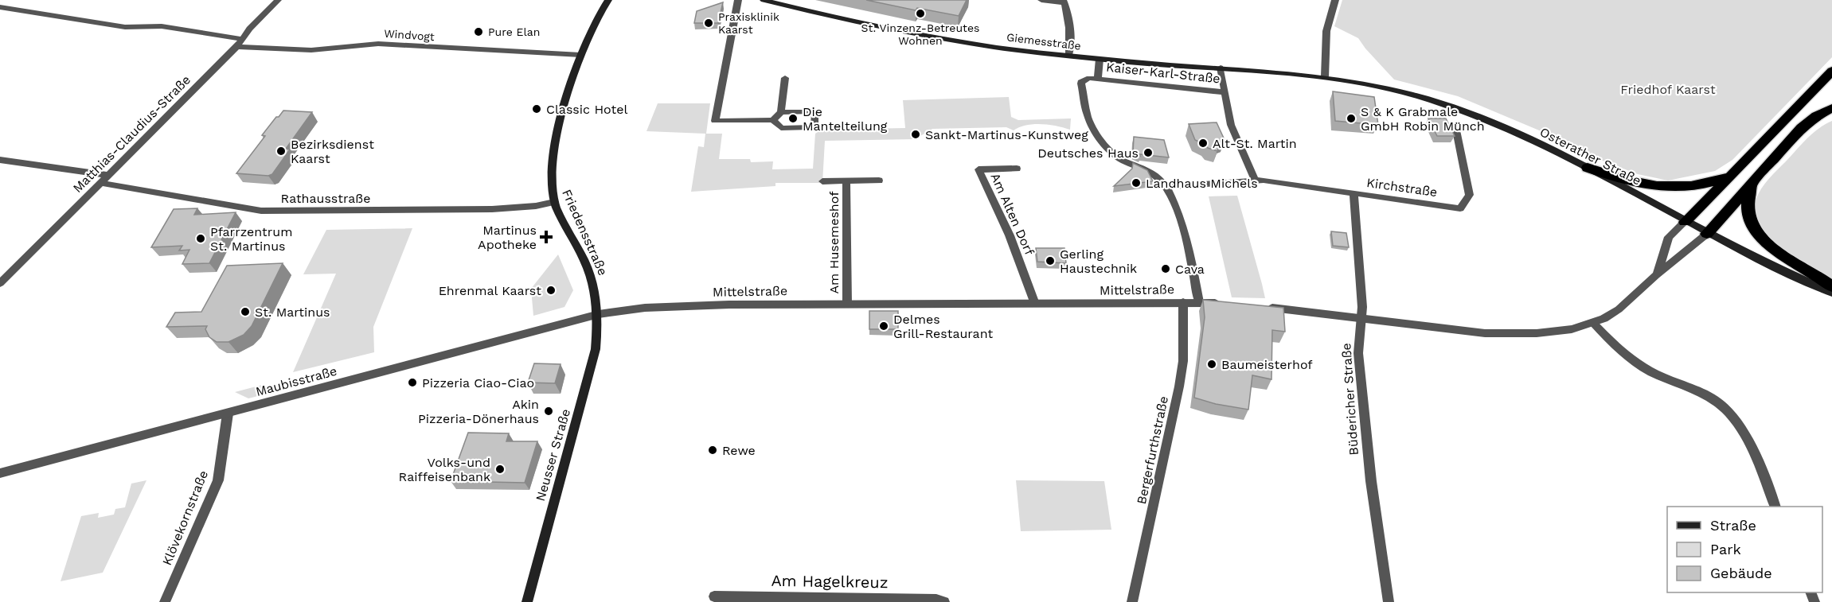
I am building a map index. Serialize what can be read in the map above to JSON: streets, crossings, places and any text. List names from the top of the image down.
{
  "streets": {
    "main road": [
      "Giemesstraße",
      "Osterather Straße",
      "Friedensstraße",
      "Neusser Straße"
    ],
    "street": [
      "Windvogt",
      "Kaiser-Karl-Straße",
      "Matthias-Claudius-Straße",
      "Kirchstraße",
      "Rathausstraße",
      "Am Alten Dorf",
      "Am Husemeshof",
      "Mittelstraße",
      "Maubisstraße",
      "Büdericher Straße",
      "Bergerfurthstraße",
      "Klövekornstraße",
      "Am Hagelkreuz"
    ]
  },
  "crossings": [
    ["Windvogt", "Matthias-Claudius-Straße"],
    ["Windvogt", "Friedensstraße"],
    ["Giemesstraße", "Kaiser-Karl-Straße"],
    ["Giemesstraße", "Osterather Straße"],
    ["Kaiser-Karl-Straße", "Kirchstraße"],
    ["Kaiser-Karl-Straße", "Mittelstraße"],
    ["Matthias-Claudius-Straße", "Rathausstraße"],
    ["Kirchstraße", "Büdericher Straße"],
    ["Rathausstraße", "Friedensstraße"],
    ["Am Alten Dorf", "Mittelstraße"],
    ["Friedensstraße", "Mittelstraße"],
    ["Friedensstraße", "Maubisstraße"],
    ["Friedensstraße", "Neusser Straße"],
    ["Am Husemeshof", "Mittelstraße"],
    ["Mittelstraße", "Maubisstraße"],
    ["Mittelstraße", "Bergerfurthstraße"],
    ["Mittelstraße", "Neusser Straße"],
    ["Maubisstraße", "Neusser Straße"],
    ["Maubisstraße", "Klövekornstraße"]
  ],
  "parks": ["Friedhof Kaarst"],
  "places": {
    "other": [
      "St. Vinzenz-Betreutes Wohnen",
      "Praxisklinik Kaarst",
      "Pure Elan",
      "Classic Hotel",
      "Die Mantelteilung",
      "S & K Grabmale GmbH Robin Münch",
      "Sankt-Martinus-Kunstweg",
      "Alt-St. Martin",
      "Bezirksdienst Kaarst",
      "Deutsches Haus",
      "Landhaus Michels",
      "Pfarrzentrum St. Martinus",
      "Gerling Haustechnik",
      "Cava",
      "Ehrenmal Kaarst",
      "St. Martinus",
      "Delmes Grill-Restaurant",
      "Baumeisterhof",
      "Pizzeria Ciao-Ciao",
      "Akin Pizzeria-Dönerhaus",
      "Rewe",
      "Volks-und Raiffeisenbank"
    ],
    "health": ["Martinus Apotheke"]
  },
  "legend": ["Straße", "Park", "Gebäude"]
}
